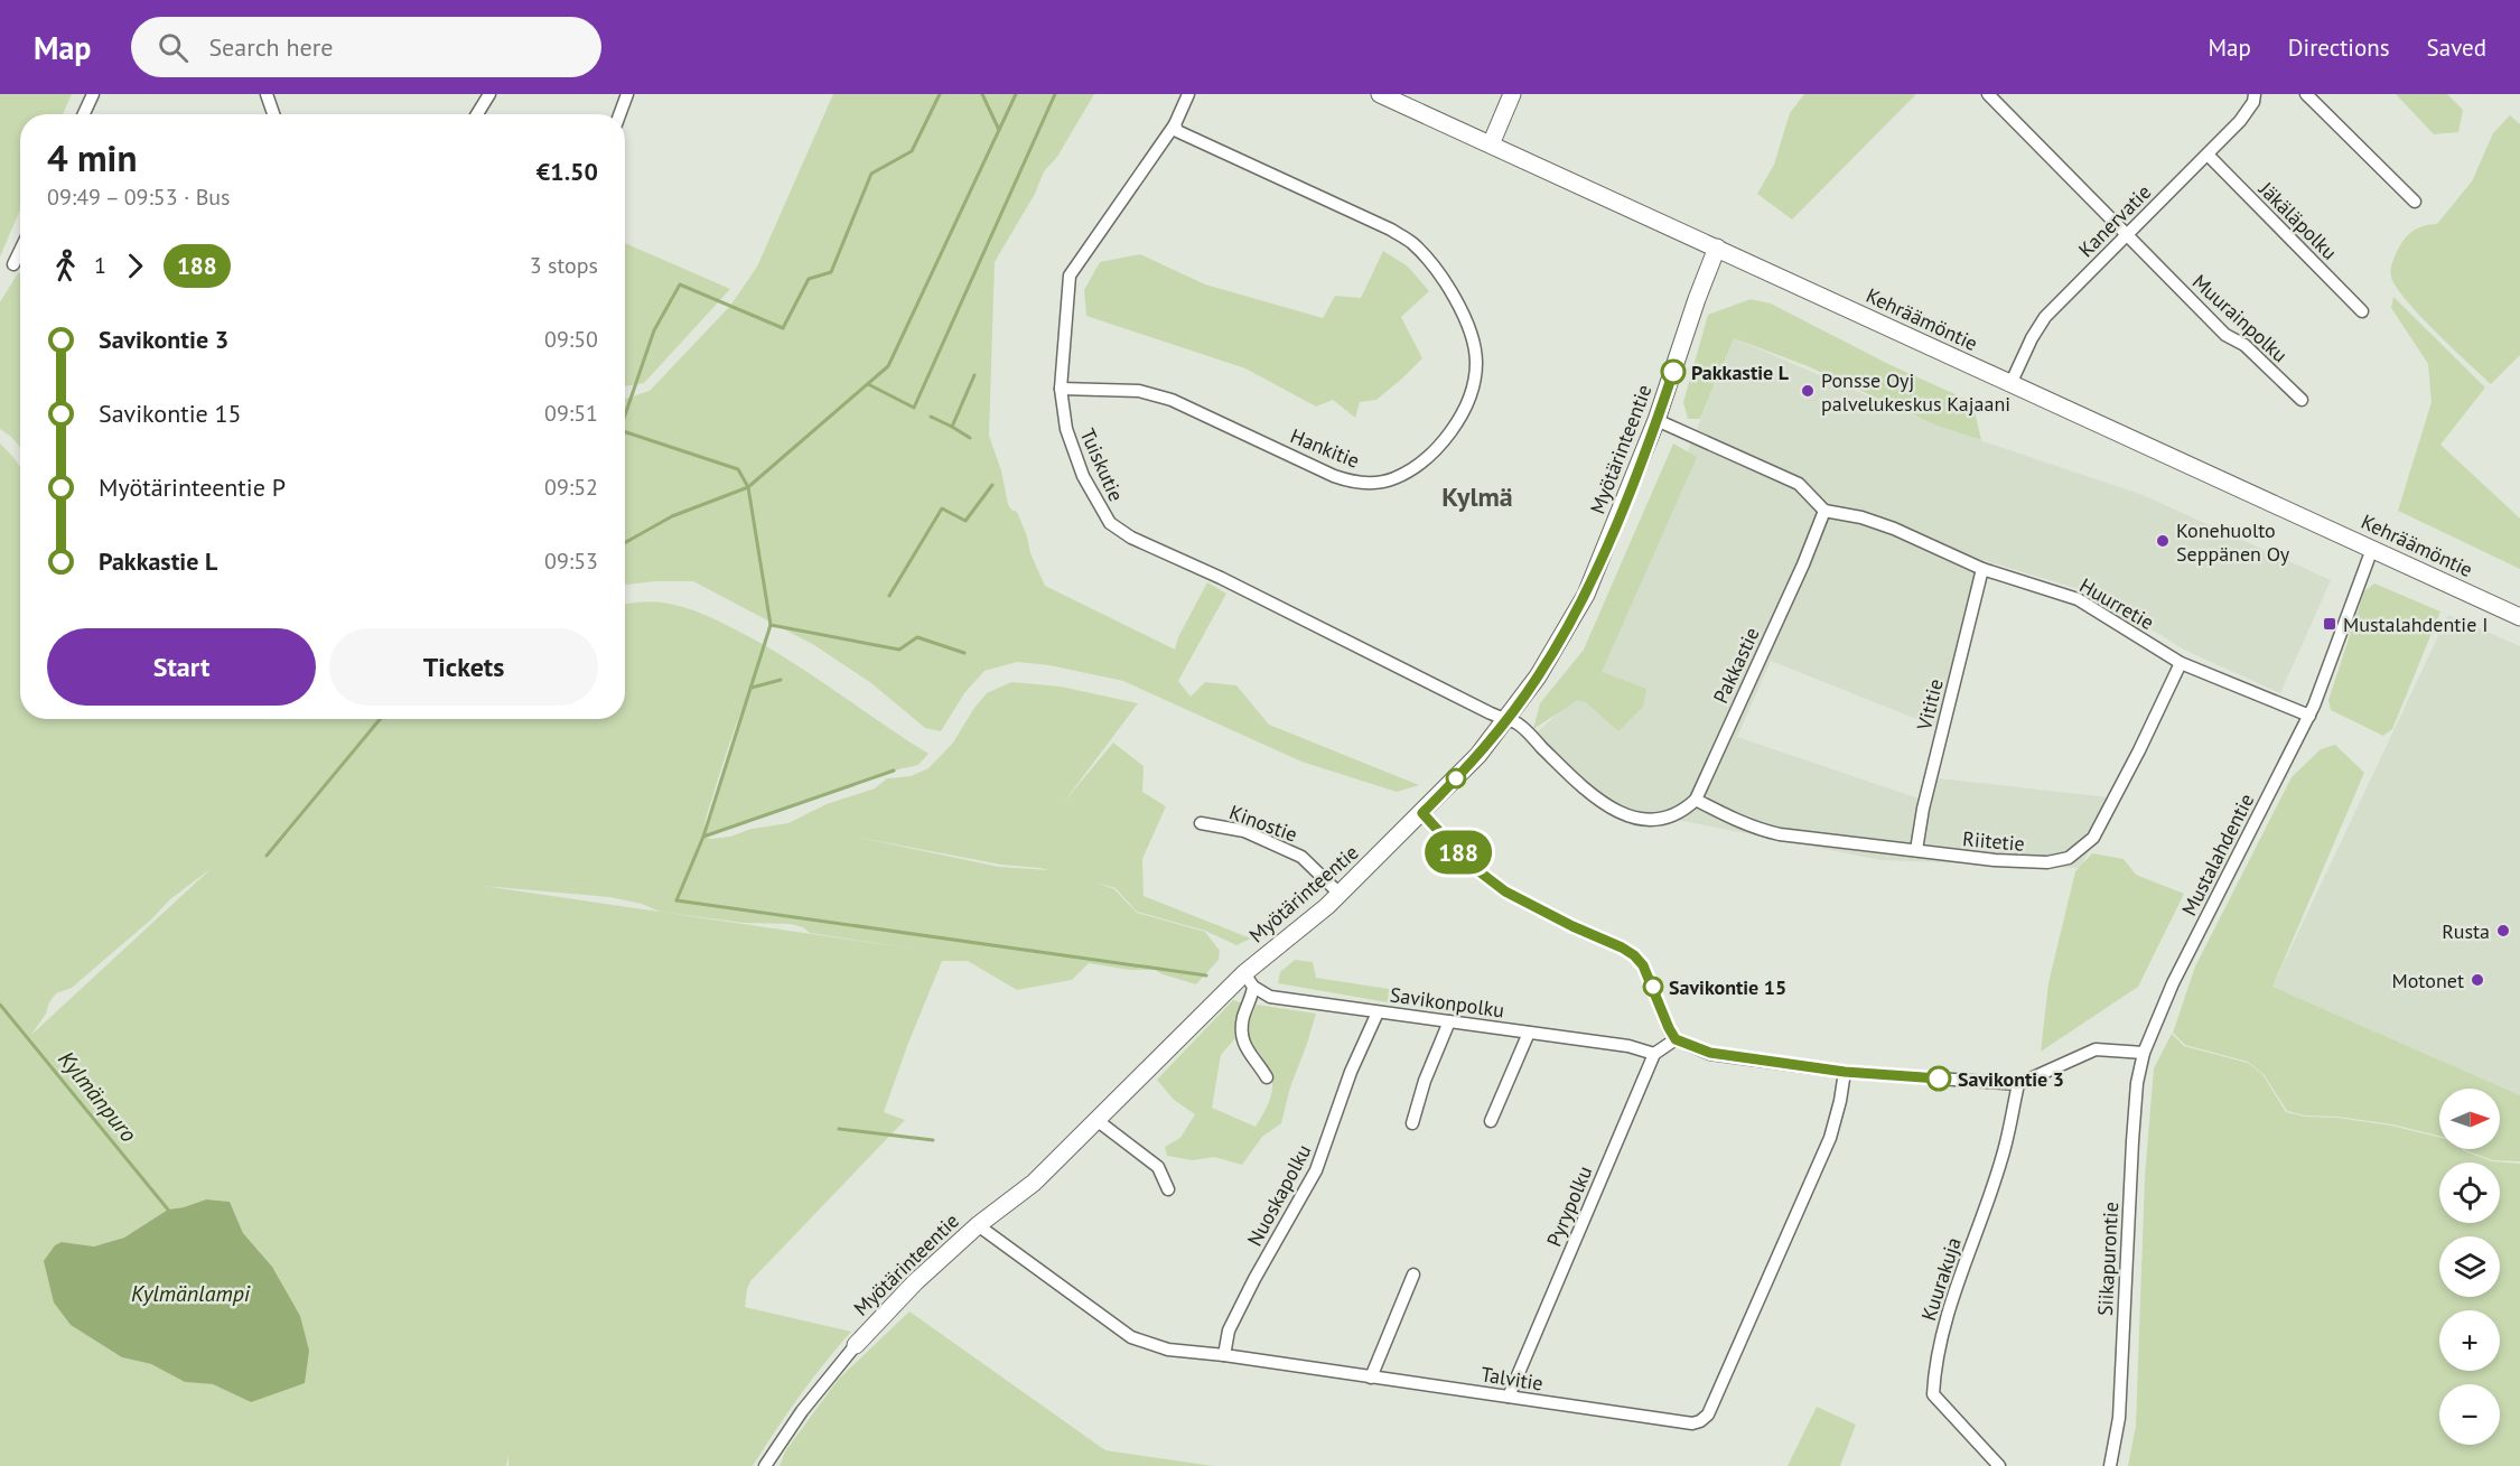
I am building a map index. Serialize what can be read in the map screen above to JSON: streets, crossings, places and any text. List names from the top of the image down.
{
  "streets": {
    "street": [
      "Kanervatie",
      "Jäkäläpolku",
      "Muurainpolku",
      "Kehräämöntie",
      "Hankitie",
      "Myötärinteentie",
      "Tuiskutie",
      "Huurretie",
      "Pakkastie",
      "Vititie",
      "Kinostie",
      "Riitetie",
      "Mustalahdentie",
      "Savikonpolku",
      "Nuoskapolku",
      "Pyrypolku",
      "Siikapurontie",
      "Kuurakuja",
      "Talvitie"
    ]
  },
  "crossings": [
    ["Kanervatie", "Jäkäläpolku"],
    ["Kanervatie", "Muurainpolku"],
    ["Kanervatie", "Kehräämöntie"],
    ["Kehräämöntie", "Myötärinteentie"],
    ["Kehräämöntie", "Mustalahdentie"],
    ["Hankitie", "Tuiskutie"],
    ["Myötärinteentie", "Tuiskutie"],
    ["Myötärinteentie", "Kinostie"],
    ["Myötärinteentie", "Savikonpolku"],
    ["Myötärinteentie", "Talvitie"],
    ["Huurretie", "Pakkastie"],
    ["Huurretie", "Vititie"],
    ["Huurretie", "Riitetie"],
    ["Huurretie", "Mustalahdentie"],
    ["Pakkastie", "Riitetie"],
    ["Vititie", "Riitetie"],
    ["Mustalahdentie", "Siikapurontie"],
    ["Savikonpolku", "Nuoskapolku"],
    ["Savikonpolku", "Pyrypolku"],
    ["Nuoskapolku", "Talvitie"],
    ["Pyrypolku", "Talvitie"]
  ],
  "districts": ["Kylmä"],
  "water": ["Kylmänpuro", "Kylmänlampi"],
  "places": {
    "other": [
      "Pakkastie L",
      "Ponsse Oyj palvelukeskus Kajaani",
      "Konehuolto Seppänen Oy",
      "Rusta",
      "Motonet",
      "Savikontie 15",
      "Savikontie 3"
    ],
    "transit": ["Mustalahdentie I"]
  },
  "lines": ["bus line 188"],
  "north": "right",
  "page": {
    "header": "Map",
    "search": "Search here",
    "nav": ["Map", "Directions", "Saved"],
    "on_map": "188",
    "heading": ["4 min", "09:49 – 09:53 · Bus", "€1.50"],
    "legs": ["1", "188", "3 stops"],
    "list": [
      {
        "name": "Savikontie 3",
        "value": "09:50"
      },
      {
        "name": "Savikontie 15",
        "value": "09:51"
      },
      {
        "name": "Myötärinteentie P",
        "value": "09:52"
      },
      {
        "name": "Pakkastie L",
        "value": "09:53"
      }
    ],
    "buttons": ["Start", "Tickets"],
    "map_buttons": ["+", "−"]
  }
}
